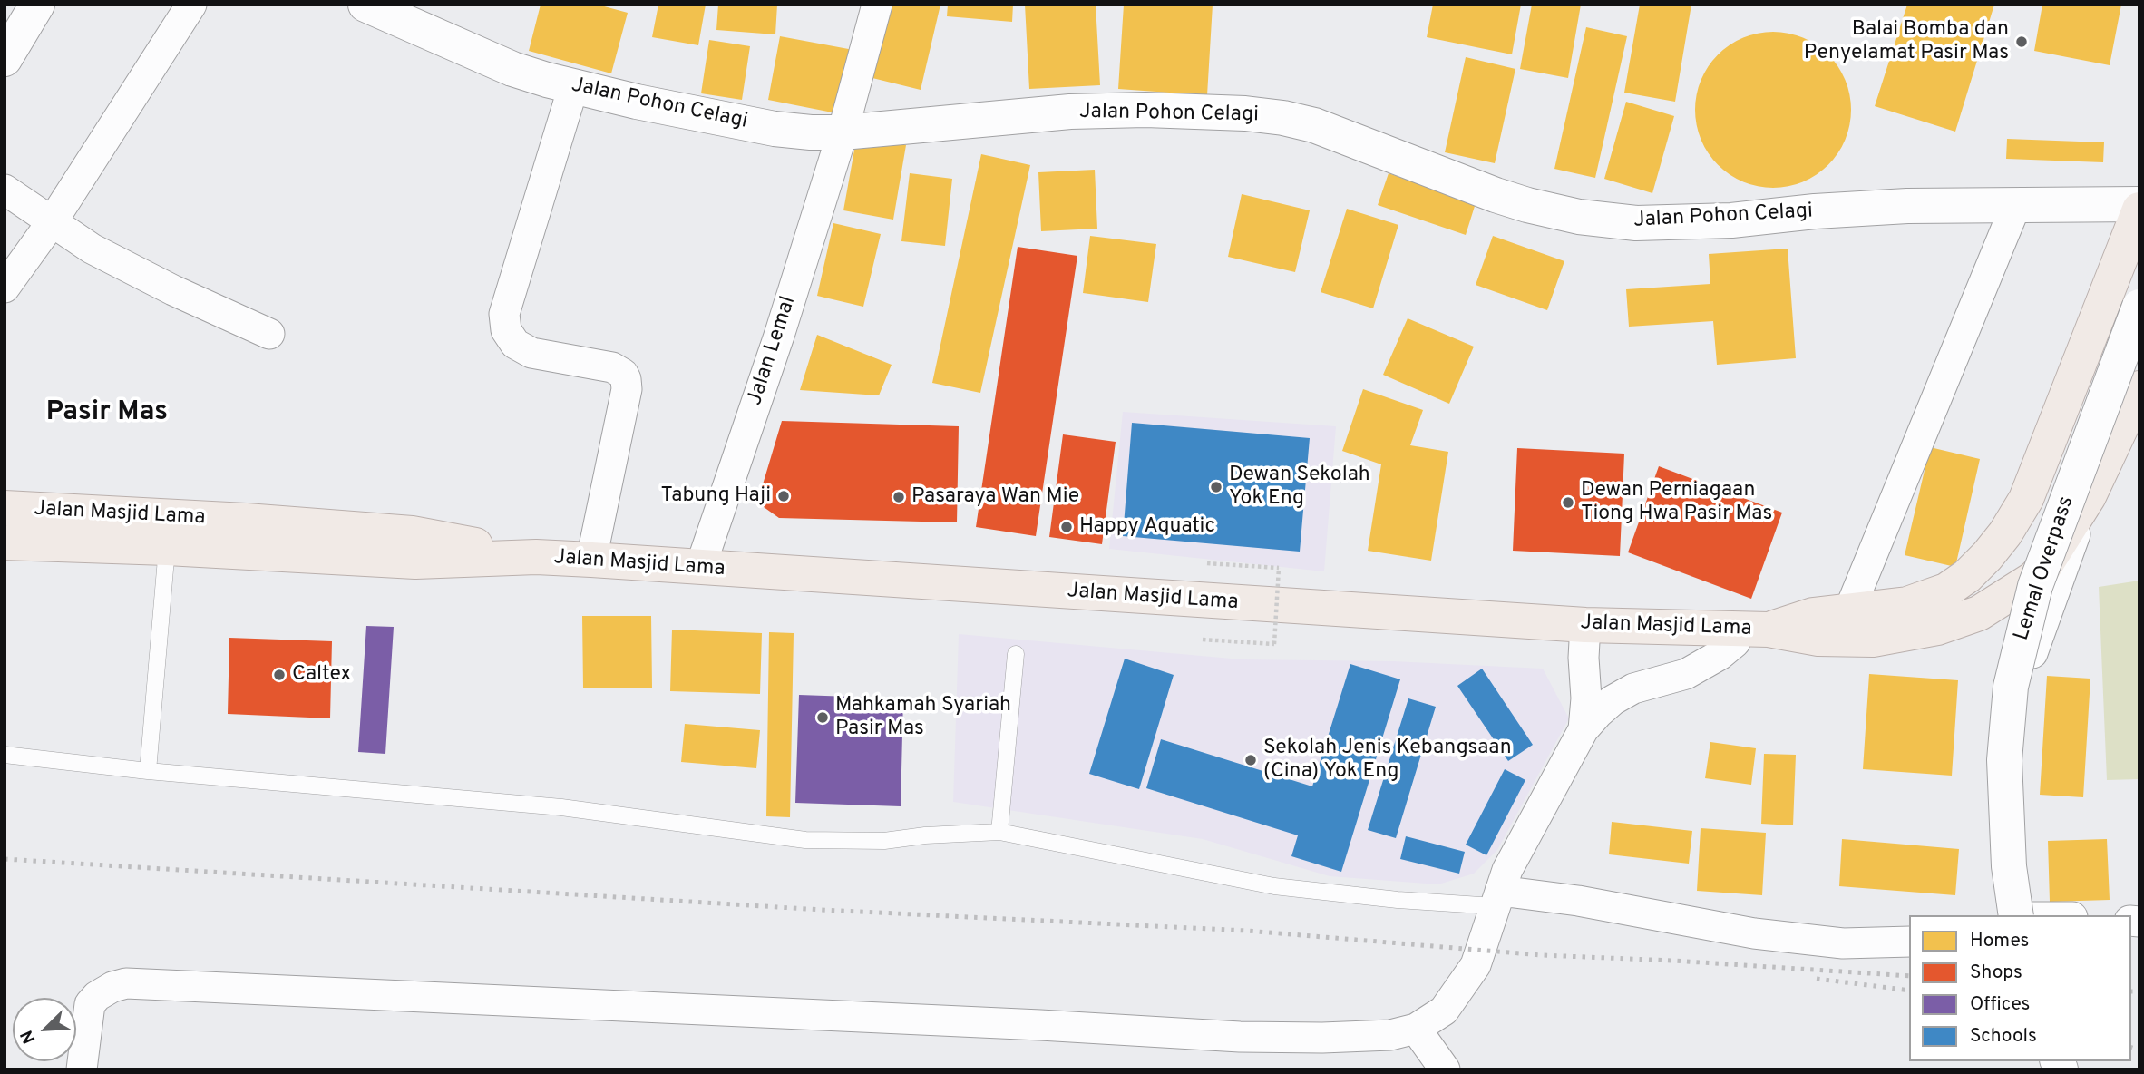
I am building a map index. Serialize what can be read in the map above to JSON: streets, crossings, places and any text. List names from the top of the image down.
{
  "streets": {
    "highway": ["Jalan Masjid Lama"],
    "street": ["Jalan Pohon Celagi", "Jalan Lemal", "Lemal Overpass"]
  },
  "crossings": [
    ["Jalan Pohon Celagi", "Jalan Lemal"],
    ["Jalan Lemal", "Jalan Masjid Lama"]
  ],
  "districts": ["Pasir Mas"],
  "places": [
    "Balai Bomba dan Penyelamat Pasir Mas",
    "Dewan Sekolah Yok Eng",
    "Tabung Haji",
    "Pasaraya Wan Mie",
    "Dewan Perniagaan Tiong Hwa Pasir Mas",
    "Happy Aquatic",
    "Caltex",
    "Mahkamah Syariah Pasir Mas",
    "Sekolah Jenis Kebangsaan (Cina) Yok Eng"
  ],
  "legend": [
    "Homes",
    "Shops",
    "Offices",
    "Schools"
  ],
  "north": "bottom left"
}
